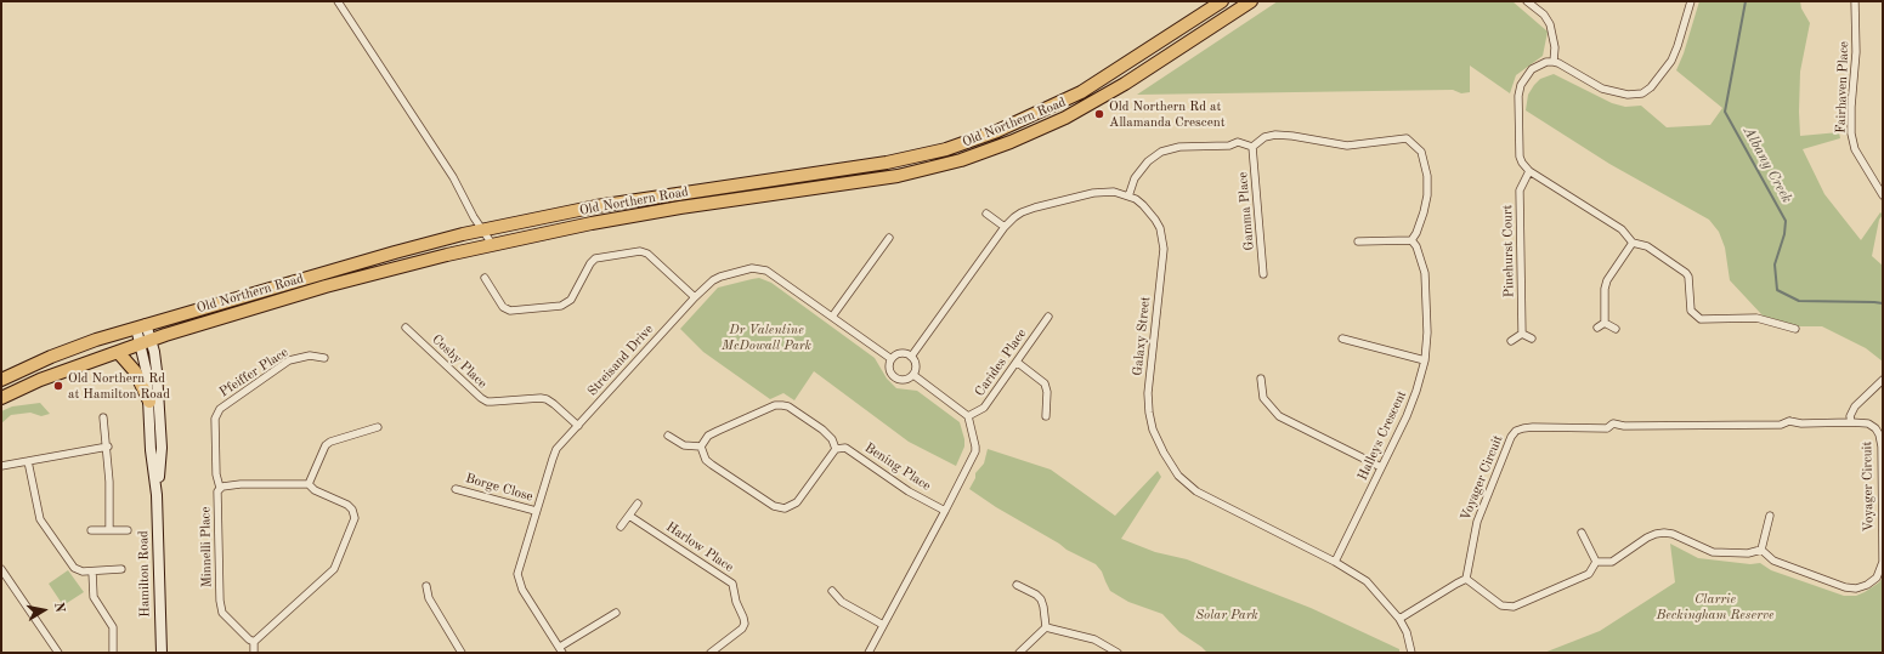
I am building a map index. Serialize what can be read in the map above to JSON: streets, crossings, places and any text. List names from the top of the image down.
{
  "streets": {
    "highway": ["Old Northern Road"],
    "main road": ["Hamilton Road"],
    "street": [
      "Fairhaven Place",
      "Gamma Place",
      "Pinehurst Court",
      "Galaxy Street",
      "Streisand Drive",
      "Cosby Place",
      "Carides Place",
      "Pfeiffer Place",
      "Halleys Crescent",
      "Bening Place",
      "Voyager Circuit",
      "Borge Close",
      "Minnelli Place",
      "Harlow Place"
    ]
  },
  "crossings": [
    ["Old Northern Road", "Hamilton Road"],
    ["Galaxy Street", "Streisand Drive"],
    ["Galaxy Street", "Halleys Crescent"],
    ["Streisand Drive", "Cosby Place"],
    ["Streisand Drive", "Borge Close"],
    ["Pfeiffer Place", "Minnelli Place"]
  ],
  "water": ["Albany Creek"],
  "parks": ["Dr Valentine McDowall Park", "Clarrie Beckingham Reserve", "Solar Park"],
  "places": ["Old Northern Rd at Allamanda Crescent", "Old Northern Rd at Hamilton Road"],
  "north": "right"
}
